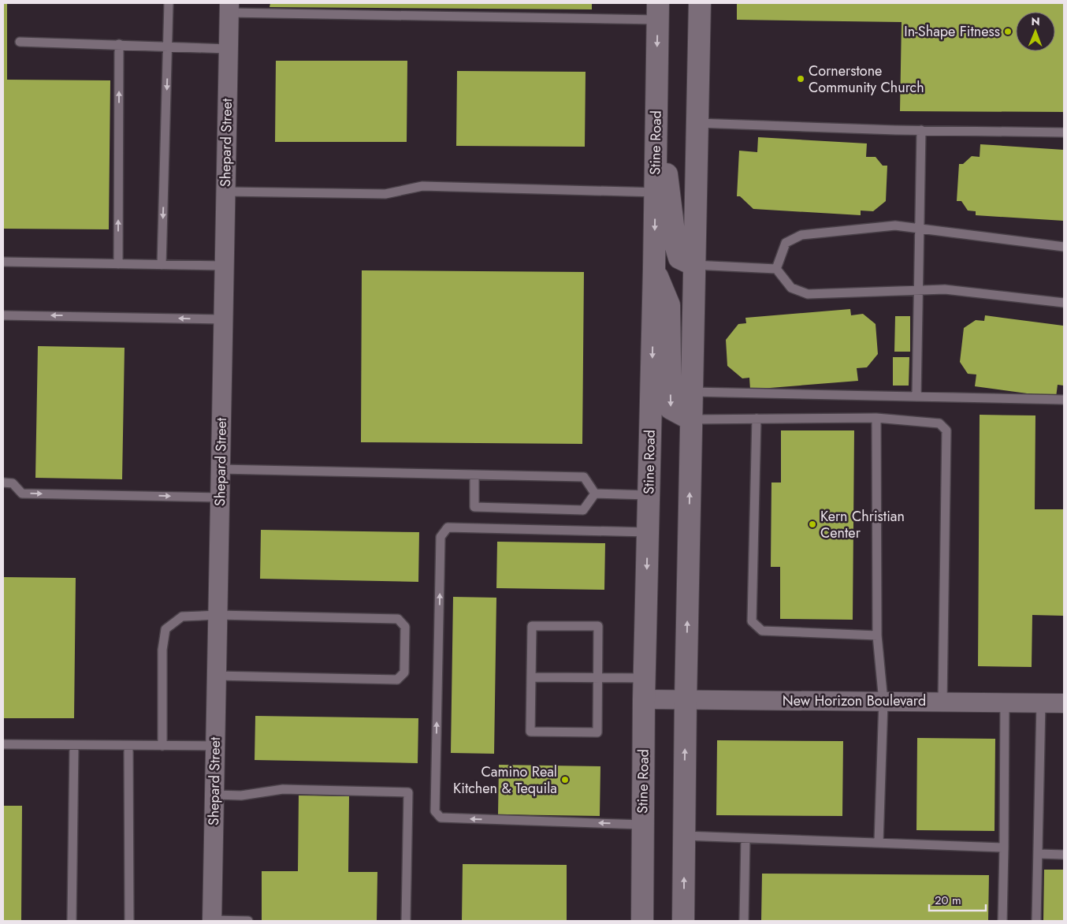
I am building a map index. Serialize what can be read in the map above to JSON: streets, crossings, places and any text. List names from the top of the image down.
{
  "streets": {
    "main road": ["Stine Road"],
    "street": ["Shepard Street", "New Horizon Boulevard"]
  },
  "crossings": [
    ["Stine Road", "New Horizon Boulevard"]
  ],
  "places": [
    "In-Shape Fitness",
    "Cornerstone Community Church",
    "Kern Christian Center",
    "Camino Real Kitchen & Tequila"
  ],
  "scale_bar": "20 m",
  "north": "top"
}
